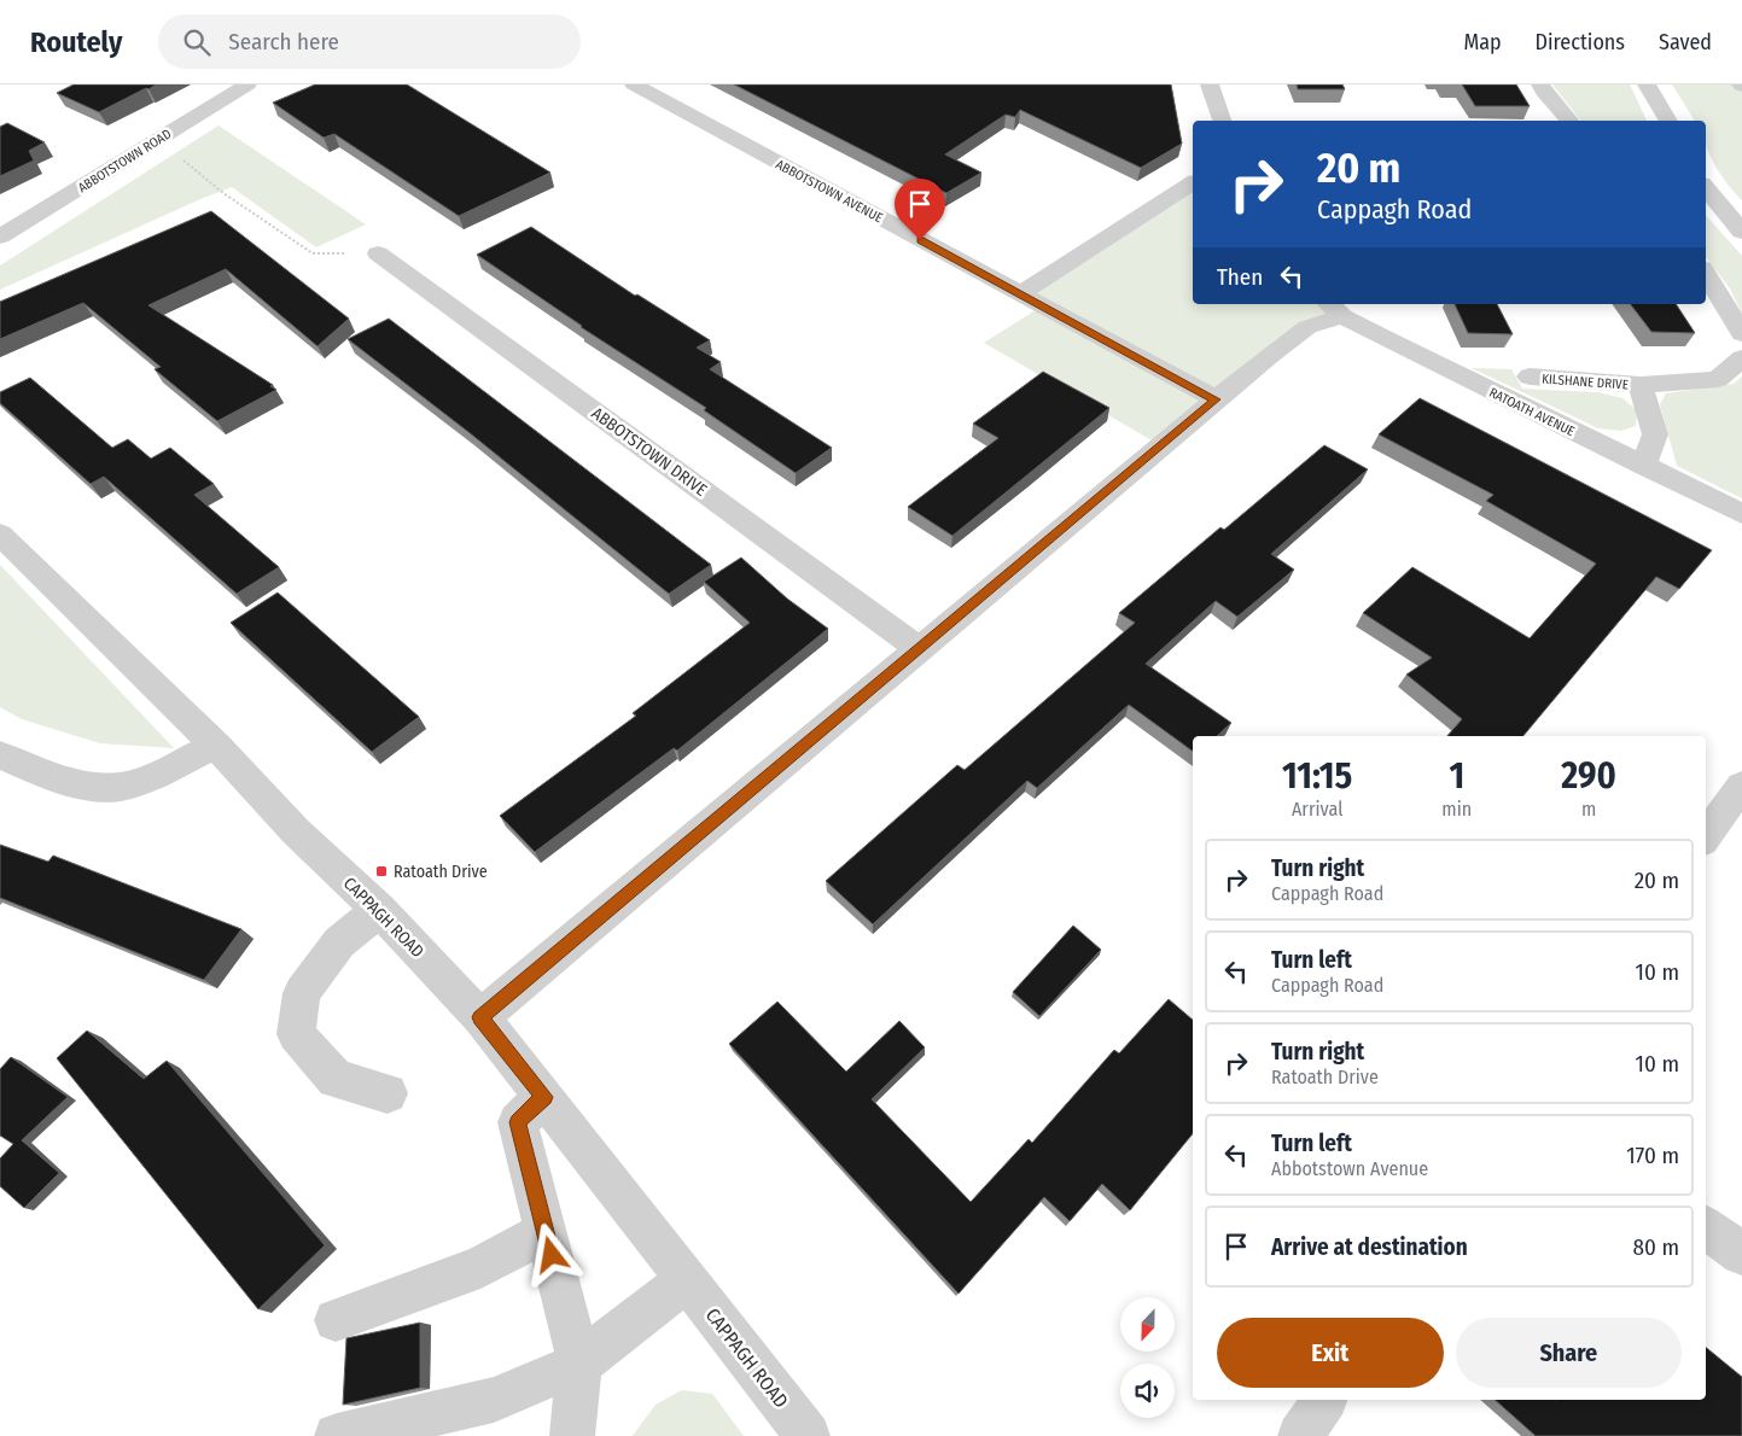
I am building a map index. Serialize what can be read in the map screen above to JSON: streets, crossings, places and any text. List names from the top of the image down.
{
  "streets": {
    "street": [
      "ABBOTSTOWN ROAD",
      "ABBOTSTOWN AVENUE",
      "KILSHANE DRIVE",
      "RATOATH AVENUE",
      "ABBOTSTOWN DRIVE",
      "CAPPAGH ROAD"
    ]
  },
  "crossings": [
    ["KILSHANE DRIVE", "RATOATH AVENUE"]
  ],
  "places": {
    "transit": ["Ratoath Drive"]
  },
  "north": "bottom",
  "page": {
    "header": "Routely",
    "search": "Search here",
    "nav": ["Map", "Directions", "Saved"],
    "turn": ["20 m", "Cappagh Road"],
    "then": "Then",
    "eta": [
      "11:15",
      "Arrival",
      "1",
      "min",
      "290",
      "m"
    ],
    "list": [
      {
        "name": "Turn right",
        "note": "Cappagh Road",
        "value": "20 m"
      },
      {
        "name": "Turn left",
        "note": "Cappagh Road",
        "value": "10 m"
      },
      {
        "name": "Turn right",
        "note": "Ratoath Drive",
        "value": "10 m"
      },
      {
        "name": "Turn left",
        "note": "Abbotstown Avenue",
        "value": "170 m"
      },
      {
        "name": "Arrive at destination",
        "value": "80 m"
      }
    ],
    "buttons": ["Exit", "Share"]
  }
}
